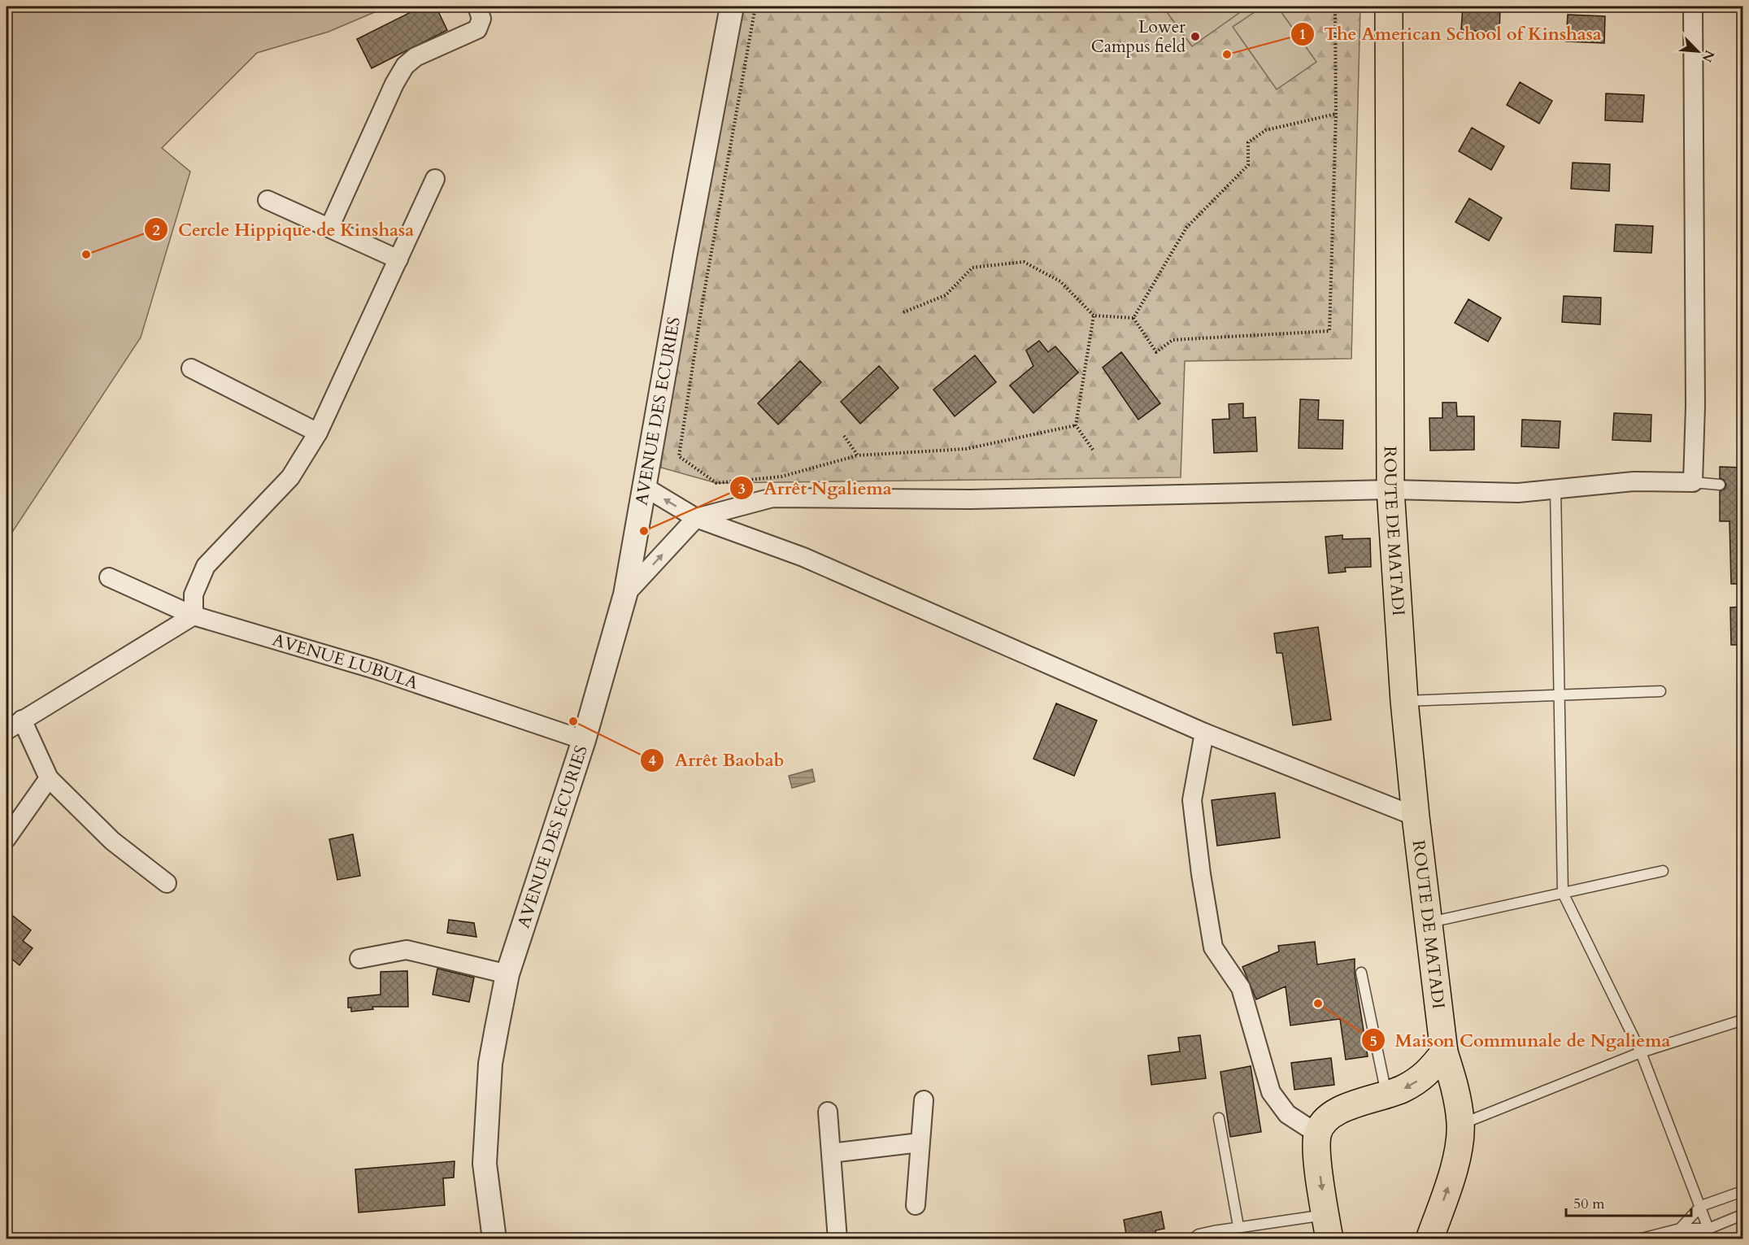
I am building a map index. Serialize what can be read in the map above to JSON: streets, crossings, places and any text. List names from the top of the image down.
{
  "streets": {
    "main road": ["ROUTE DE MATADI"],
    "street": ["AVENUE DES ECURIES", "AVENUE LUBULA"]
  },
  "crossings": [
    ["AVENUE DES ECURIES", "AVENUE LUBULA"]
  ],
  "places": [
    "Lower Campus field",
    "The American School of Kinshasa",
    "Cercle Hippique de Kinshasa",
    "Arrêt Ngaliema",
    "Arrêt Baobab",
    "Maison Communale de Ngaliema"
  ],
  "scale_bar": "50 m",
  "north": "bottom right"
}
